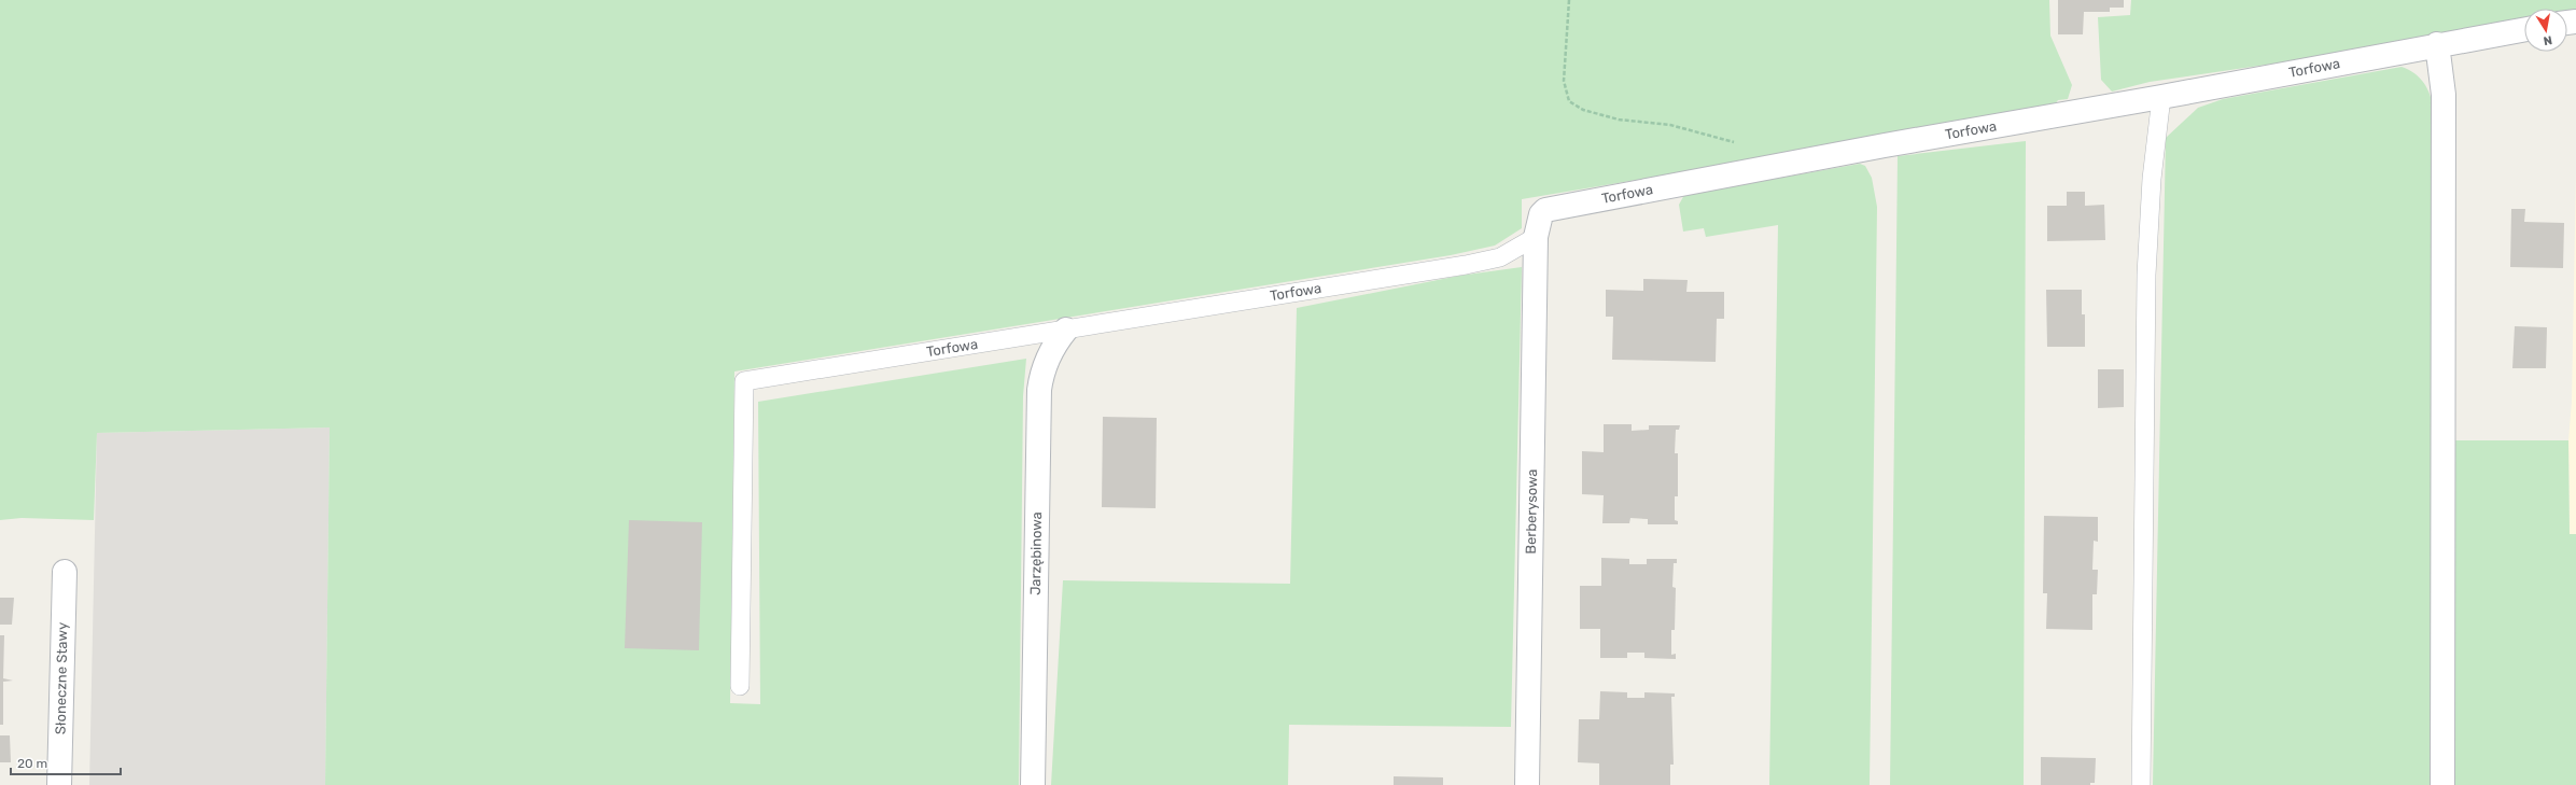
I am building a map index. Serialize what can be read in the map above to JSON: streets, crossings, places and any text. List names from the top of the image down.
{
  "streets": {
    "street": [
      "Torfowa",
      "Berberysowa",
      "Jarzębinowa",
      "Słoneczne Stawy"
    ]
  },
  "crossings": [
    ["Torfowa", "Berberysowa"],
    ["Torfowa", "Jarzębinowa"]
  ],
  "scale_bar": "20 m",
  "north": "bottom"
}
